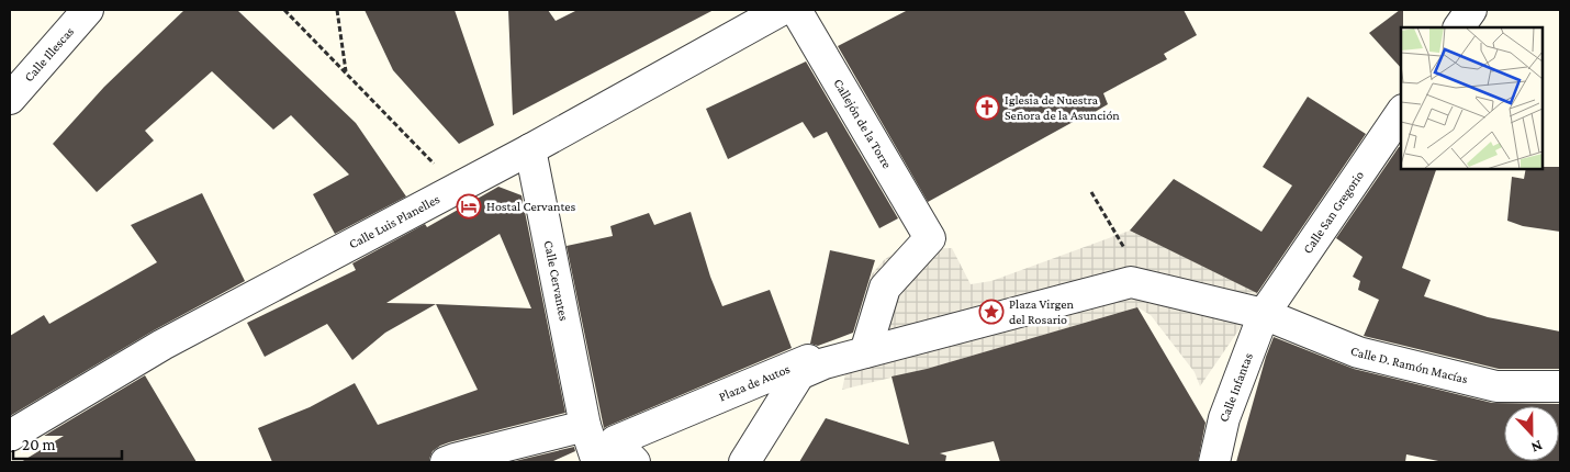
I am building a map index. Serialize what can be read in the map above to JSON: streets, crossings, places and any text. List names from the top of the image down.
{
  "streets": {
    "street": [
      "Calle Illescas",
      "Callejón de la Torre",
      "Calle San Gregorio",
      "Calle Luis Planelles",
      "Calle Cervantes",
      "Calle D. Ramón Macías",
      "Plaza de Autos",
      "Calle Infantas"
    ]
  },
  "crossings": [
    ["Callejón de la Torre", "Calle D. Ramón Macías"],
    ["Calle San Gregorio", "Calle D. Ramón Macías"],
    ["Calle San Gregorio", "Calle Infantas"],
    ["Calle Luis Planelles", "Calle Cervantes"],
    ["Calle Cervantes", "Plaza de Autos"],
    ["Calle D. Ramón Macías", "Calle Infantas"]
  ],
  "places": {
    "church": ["Iglesia de Nuestra Señora de la Asunción"],
    "hotel": ["Hostal Cervantes"],
    "place": ["Plaza Virgen del Rosario"]
  },
  "scale_bar": "20 m",
  "north": "bottom"
}
